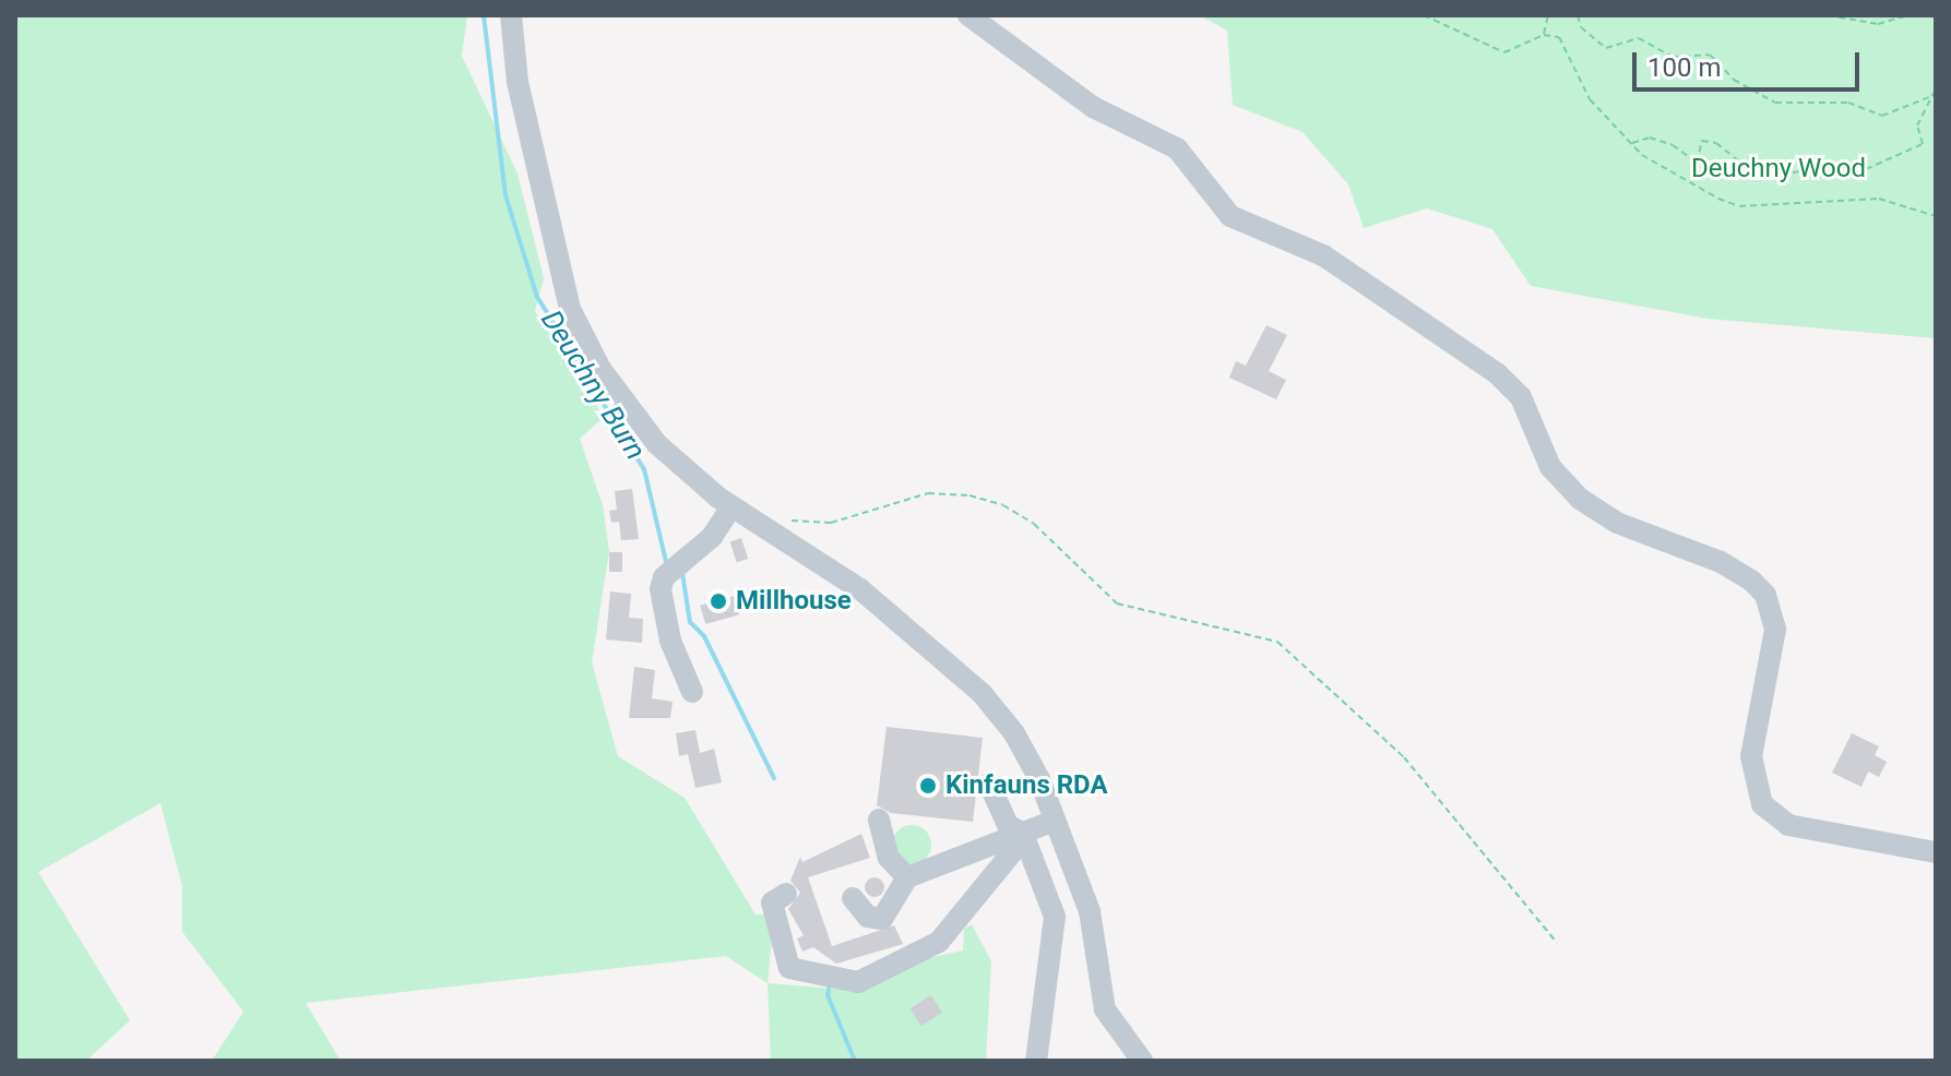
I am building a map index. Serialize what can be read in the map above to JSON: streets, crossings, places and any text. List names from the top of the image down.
{
  "water": ["Deuchny Burn"],
  "parks": ["Deuchny Wood"],
  "places": ["Millhouse", "Kinfauns RDA"],
  "scale_bar": "100 m"
}
